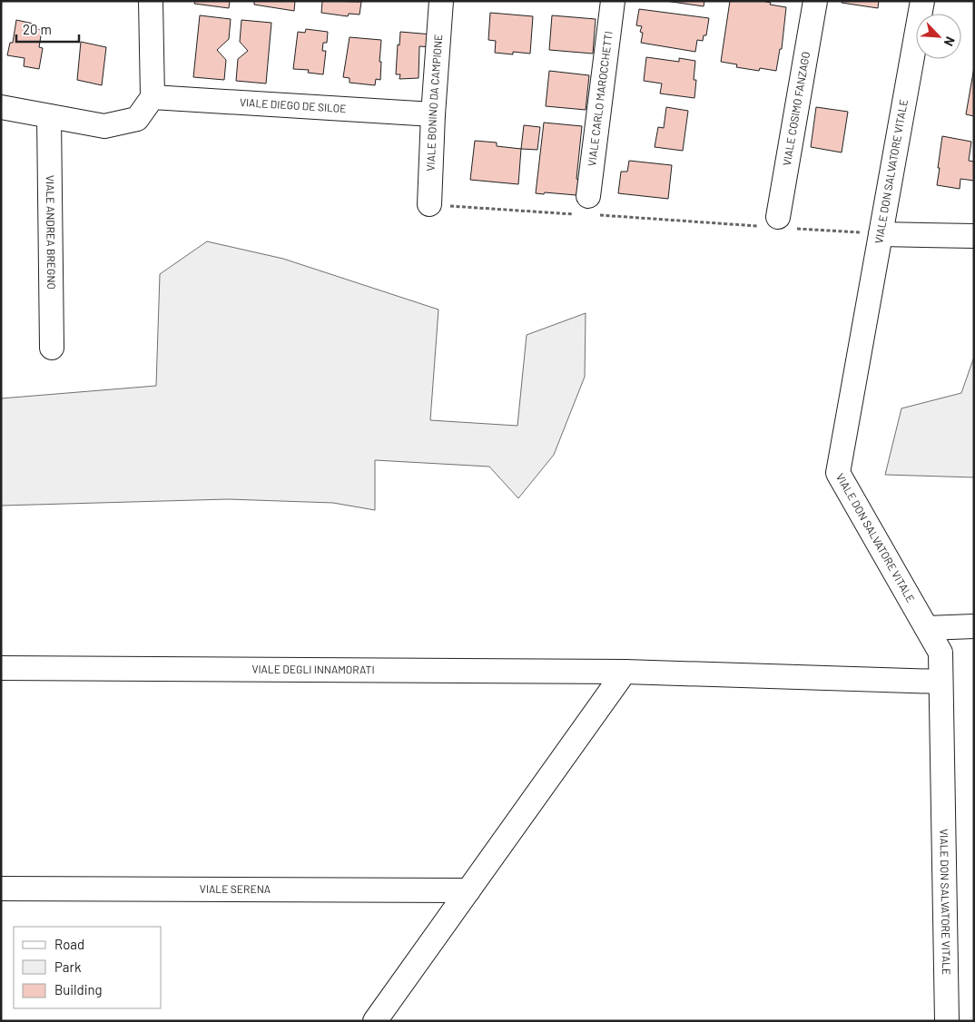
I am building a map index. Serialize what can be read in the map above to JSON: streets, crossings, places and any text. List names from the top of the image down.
{
  "streets": {
    "street": [
      "VIALE CARLO MAROCCHETTI",
      "VIALE BONINO DA CAMPIONE",
      "VIALE DIEGO DE SILOE",
      "VIALE COSIMO FANZAGO",
      "VIALE DON SALVATORE VITALE",
      "VIALE ANDREA BREGNO",
      "VIALE DEGLI INNAMORATI",
      "VIALE SERENA"
    ]
  },
  "crossings": [
    ["VIALE BONINO DA CAMPIONE", "VIALE DIEGO DE SILOE"],
    ["VIALE DON SALVATORE VITALE", "VIALE DEGLI INNAMORATI"]
  ],
  "legend": ["Road", "Park", "Building"],
  "scale_bar": "20 m",
  "north": "bottom right"
}
